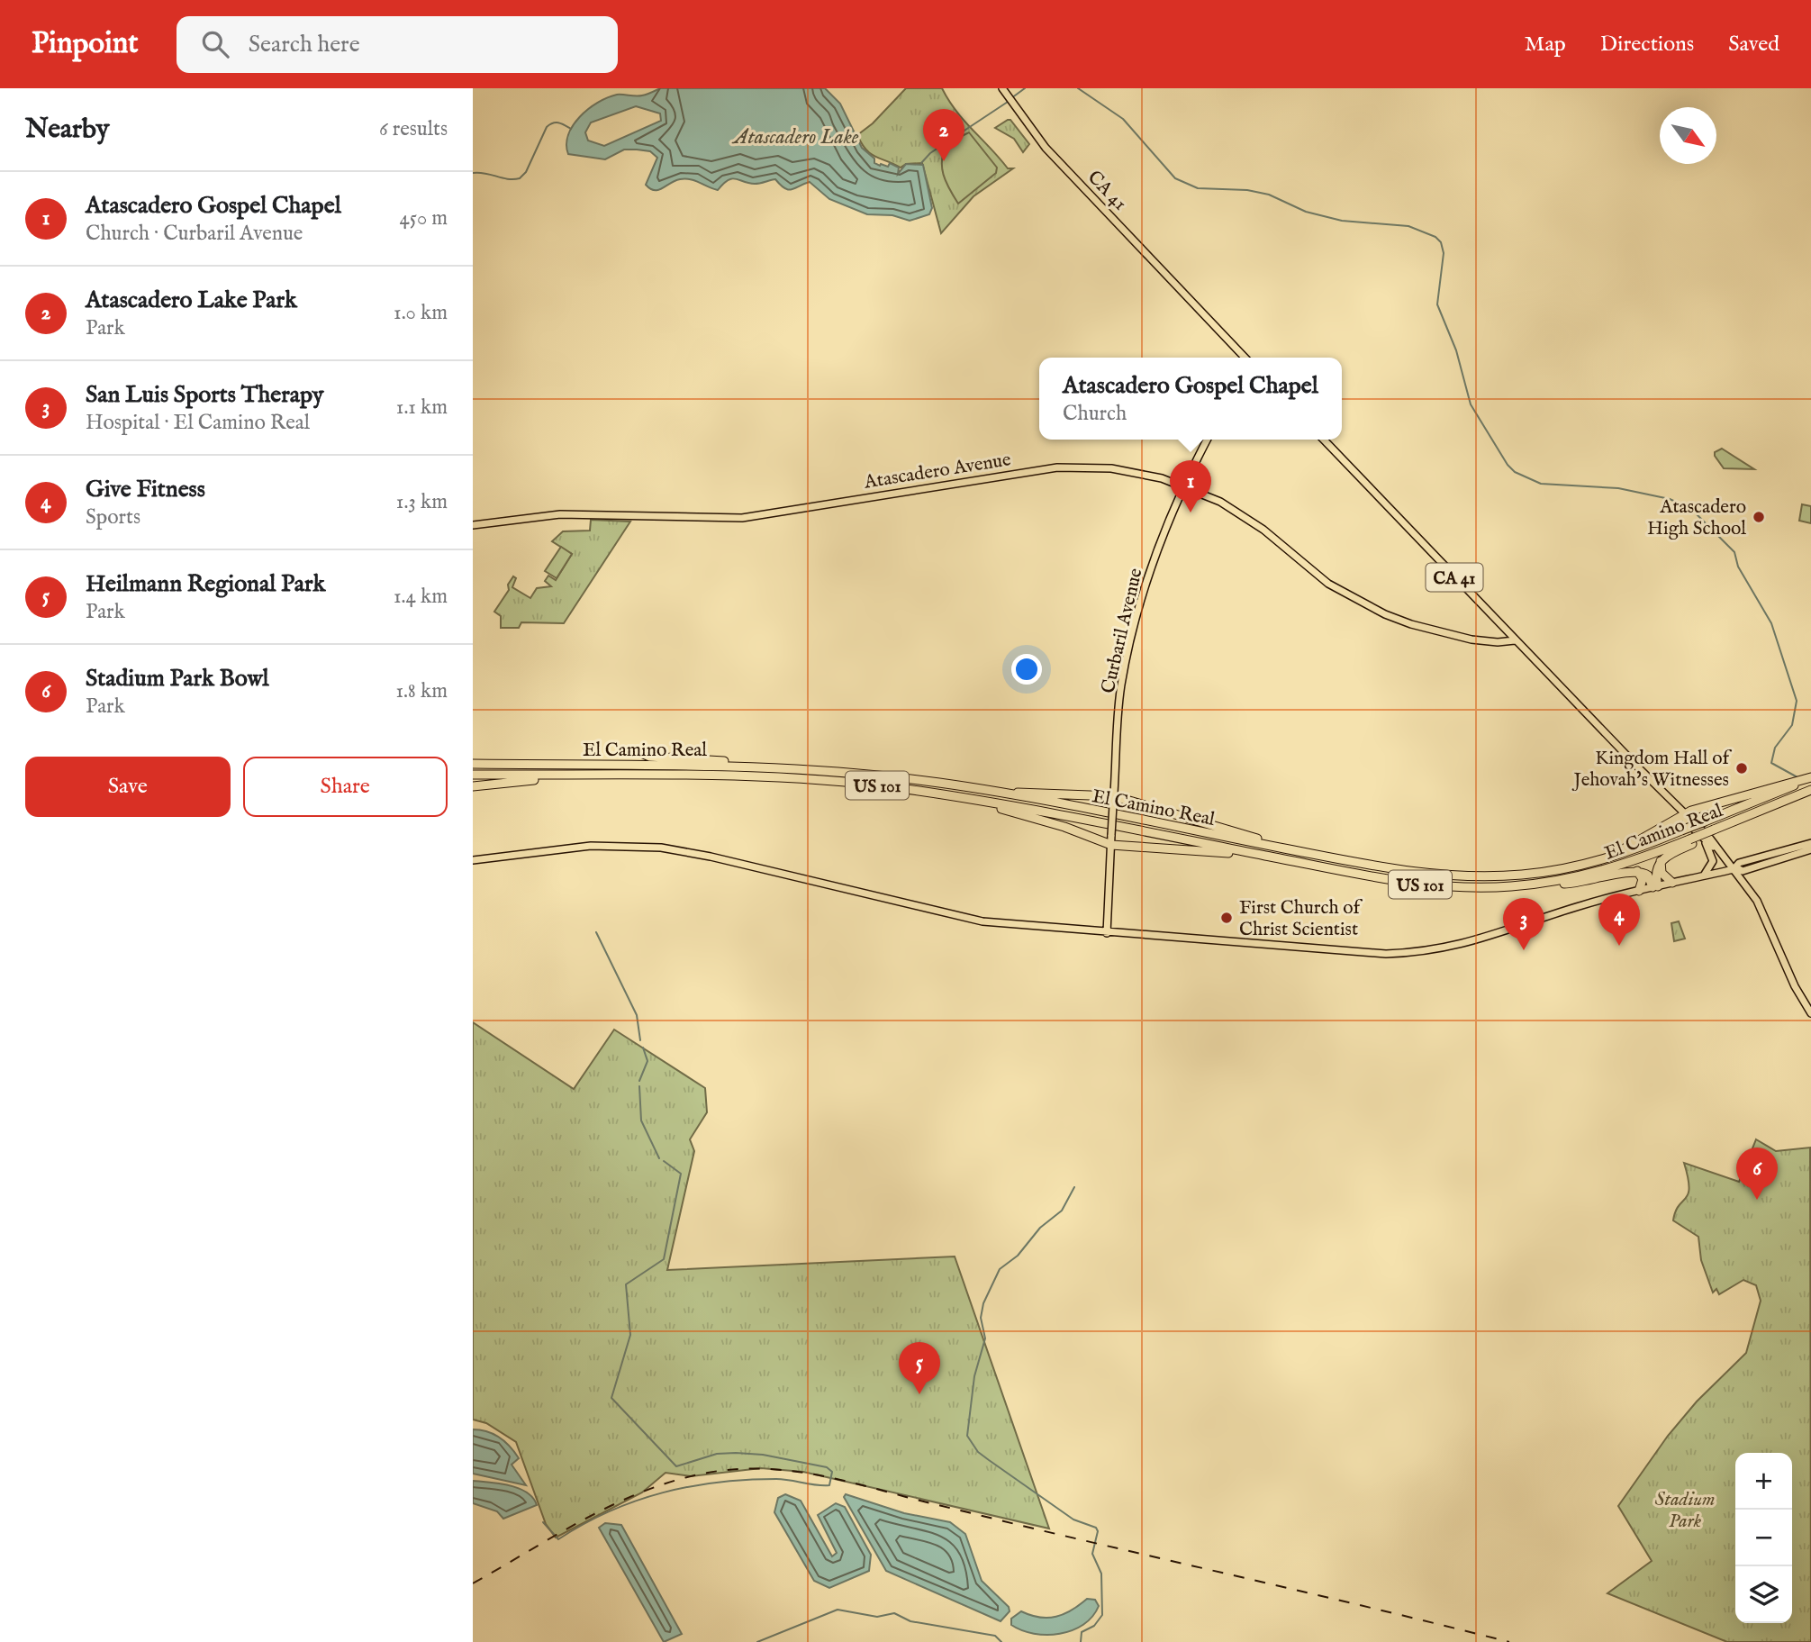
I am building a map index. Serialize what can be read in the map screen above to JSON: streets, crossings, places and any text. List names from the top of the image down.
{
  "streets": {
    "highway": ["El Camino Real", "US 101"],
    "main road": ["CA 41", "Atascadero Avenue", "Curbaril Avenue"]
  },
  "crossings": [
    ["CA 41", "Atascadero Avenue"],
    ["CA 41", "El Camino Real"],
    ["Atascadero Avenue", "Curbaril Avenue"]
  ],
  "water": ["Atascadero Lake"],
  "parks": ["Stadium Park"],
  "places": ["Atascadero High School", "Kingdom Hall of Jehovah's Witnesses", "First Church of Christ Scientist"],
  "north": "bottom right",
  "page": {
    "header": "Pinpoint",
    "search": "Search here",
    "nav": ["Map", "Directions", "Saved"],
    "heading": ["Nearby", "6 results"],
    "pins": [
      "2",
      "1",
      "4",
      "3",
      "6",
      "5"
    ],
    "list": [
      {
        "mark": "1",
        "name": "Atascadero Gospel Chapel",
        "note": "Church · Curbaril Avenue",
        "value": "450 m"
      },
      {
        "mark": "2",
        "name": "Atascadero Lake Park",
        "note": "Park",
        "value": "1.0 km"
      },
      {
        "mark": "3",
        "name": "San Luis Sports Therapy",
        "note": "Hospital · El Camino Real",
        "value": "1.1 km"
      },
      {
        "mark": "4",
        "name": "Give Fitness",
        "note": "Sports",
        "value": "1.3 km"
      },
      {
        "mark": "5",
        "name": "Heilmann Regional Park",
        "note": "Park",
        "value": "1.4 km"
      },
      {
        "mark": "6",
        "name": "Stadium Park Bowl",
        "note": "Park",
        "value": "1.8 km"
      }
    ],
    "popup": ["Atascadero Gospel Chapel", "Church"],
    "buttons": ["Save", "Share"],
    "map_buttons": ["+", "−"]
  }
}
